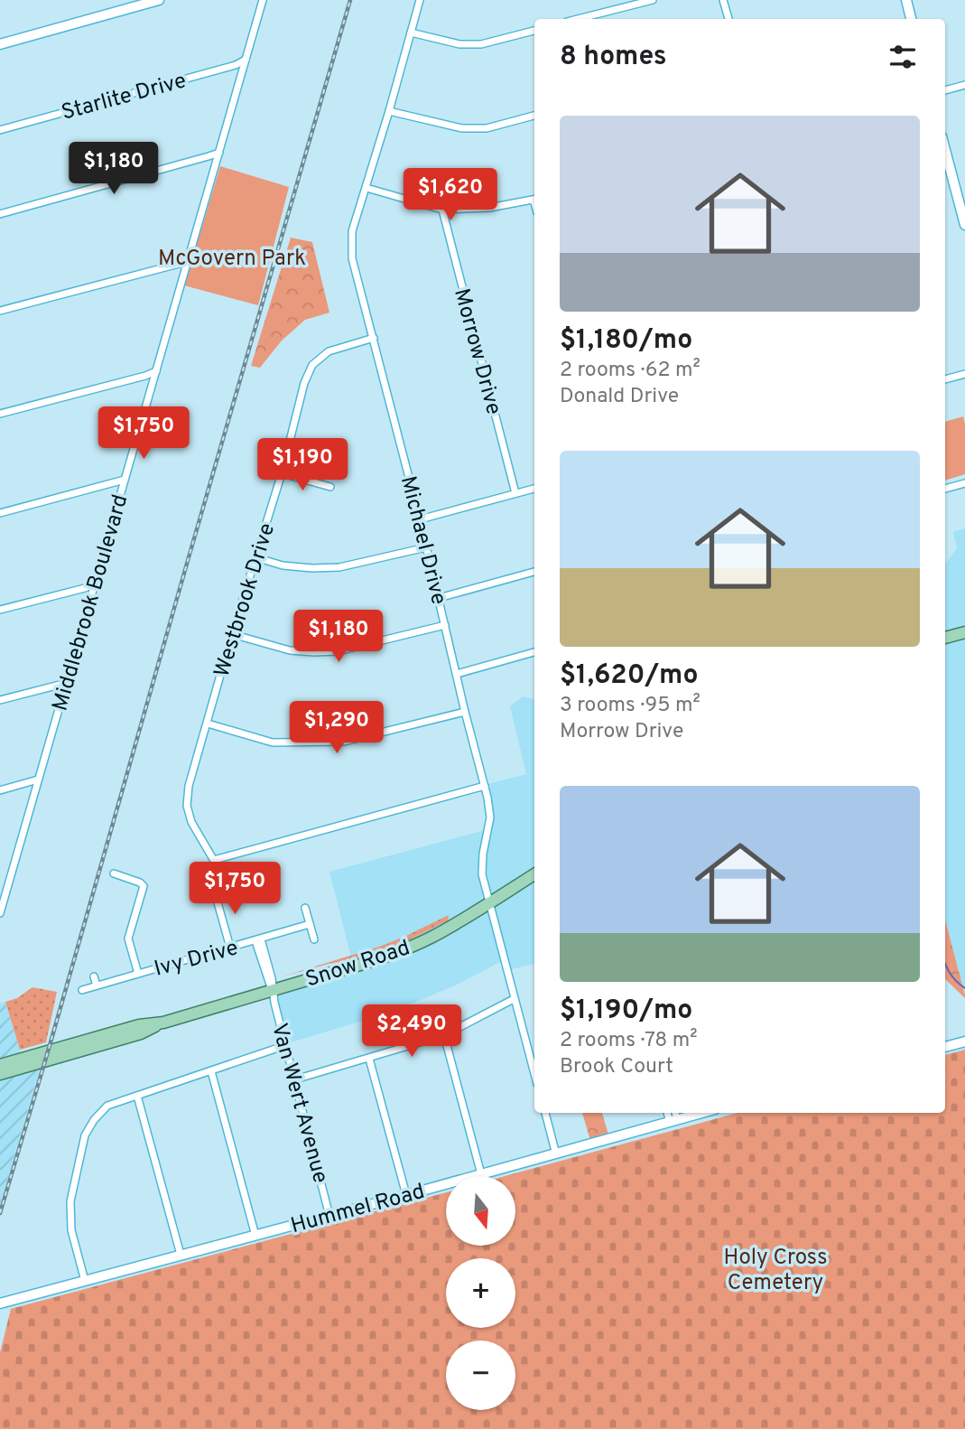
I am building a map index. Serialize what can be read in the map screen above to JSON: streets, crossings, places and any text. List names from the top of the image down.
{
  "streets": {
    "main road": ["Snow Road"],
    "street": [
      "Starlite Drive",
      "Morrow Drive",
      "Michael Drive",
      "Westbrook Drive",
      "Middlebrook Boulevard",
      "Ivy Drive",
      "Van Wert Avenue",
      "Hummel Road"
    ]
  },
  "crossings": [
    ["Starlite Drive", "Middlebrook Boulevard"],
    ["Michael Drive", "Westbrook Drive"],
    ["Michael Drive", "Snow Road"],
    ["Ivy Drive", "Van Wert Avenue"],
    ["Snow Road", "Van Wert Avenue"],
    ["Van Wert Avenue", "Hummel Road"]
  ],
  "parks": ["McGovern Park", "Holy Cross Cemetery"],
  "north": "bottom",
  "page": {
    "heading": "8 homes",
    "list": [
      {
        "name": "$1,180/mo",
        "note": "2 rooms · 62 m² · Donald Drive"
      },
      {
        "name": "$1,620/mo",
        "note": "3 rooms · 95 m² · Morrow Drive"
      },
      {
        "name": "$1,190/mo",
        "note": "2 rooms · 78 m² · Brook Court"
      }
    ],
    "price": [
      "$1,180",
      "$1,620",
      "$1,750",
      "$1,190",
      "$1,180",
      "$1,290",
      "$1,750",
      "$2,490"
    ],
    "map_buttons": ["+", "−"]
  }
}
